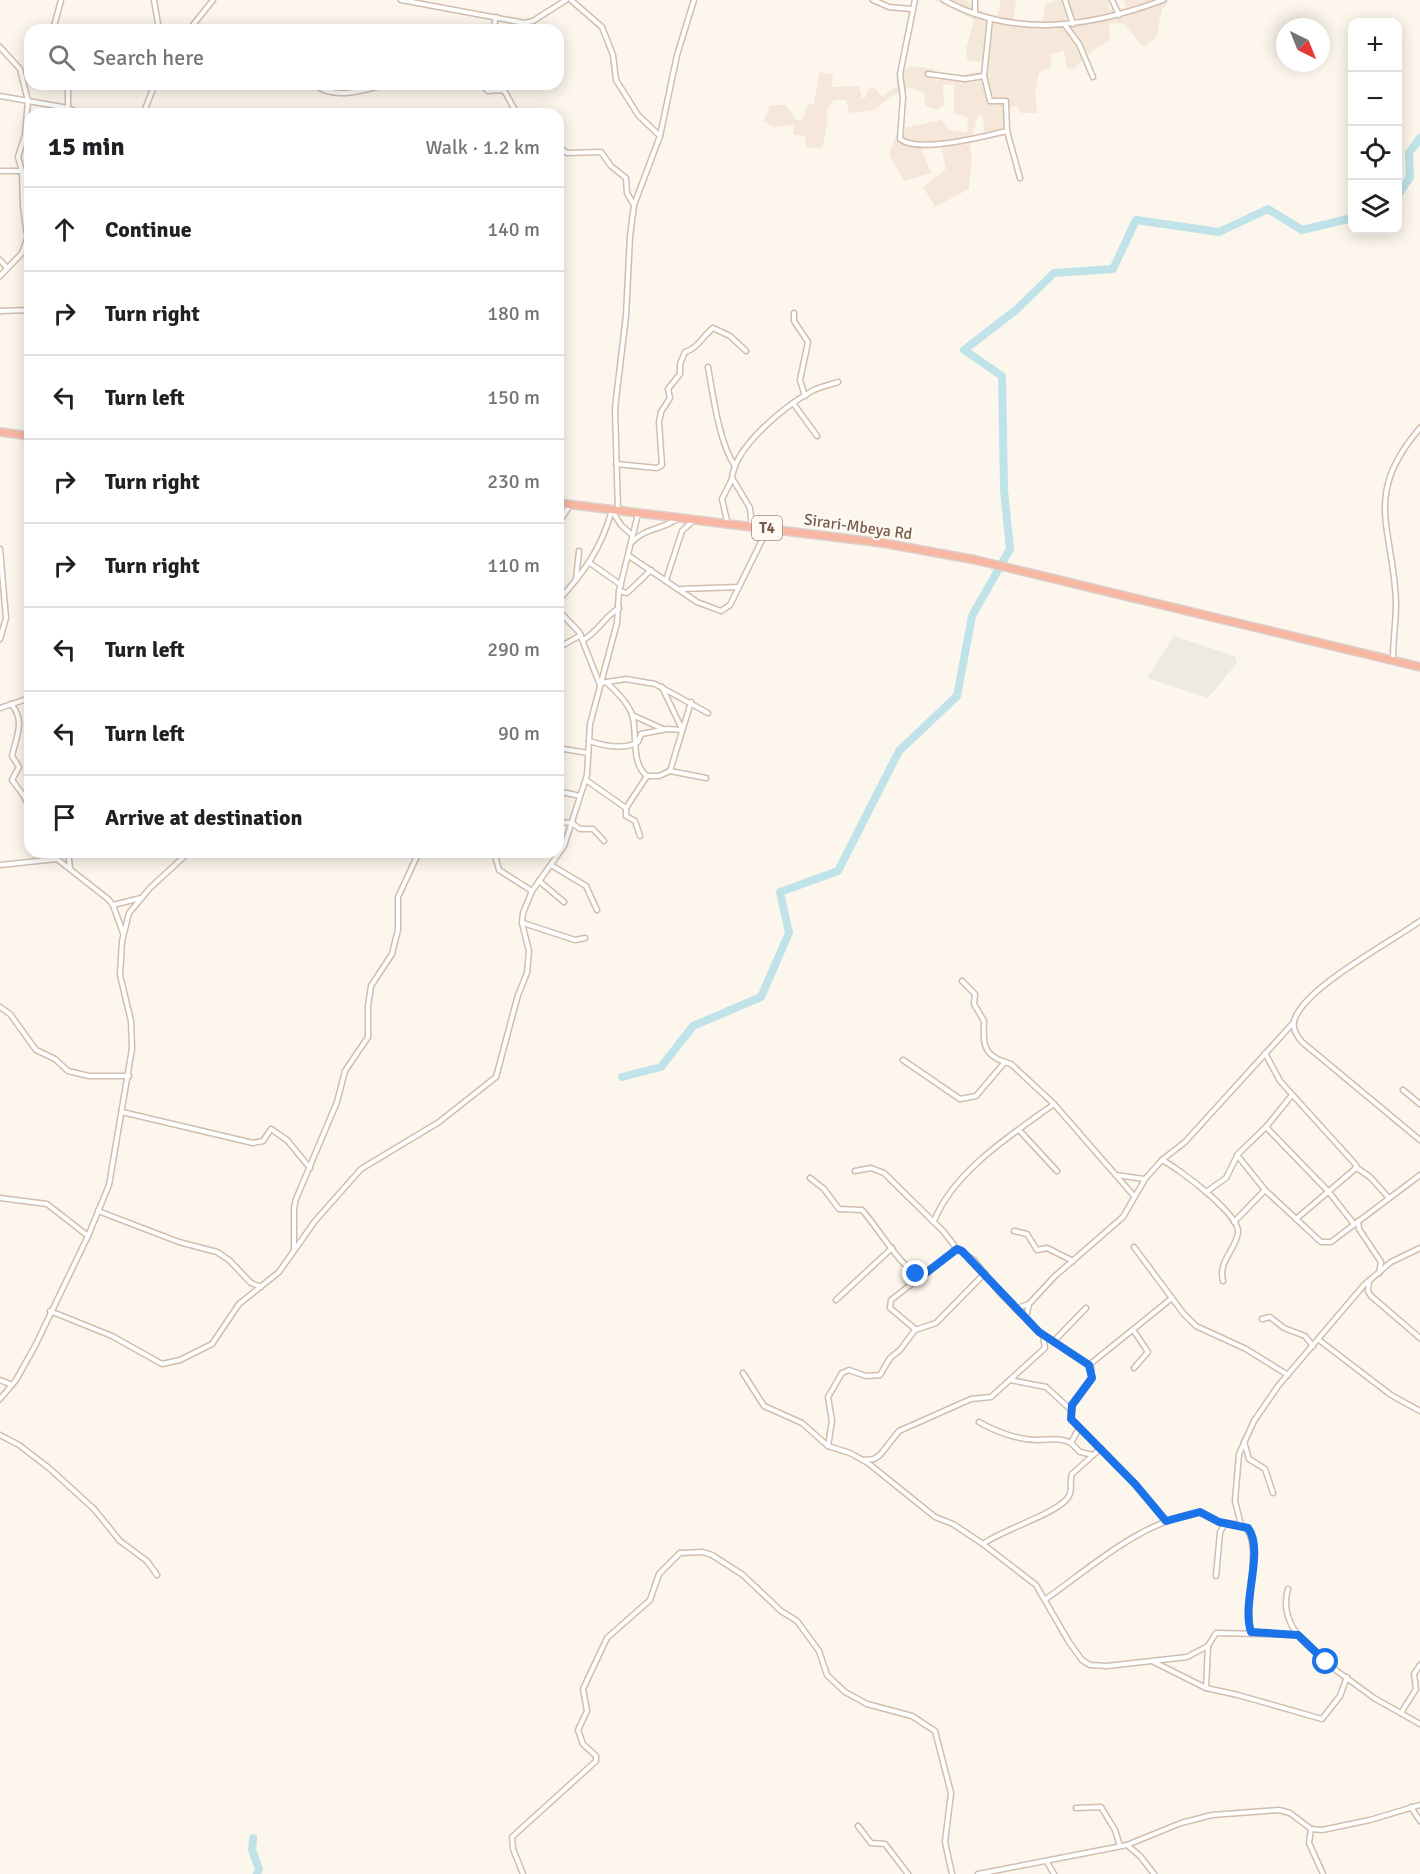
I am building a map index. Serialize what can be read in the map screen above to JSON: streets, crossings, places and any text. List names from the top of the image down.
{
  "streets": {
    "highway": ["Sirari-Mbeya Rd", "T4"]
  },
  "crossings": [
    ["Sirari-Mbeya Rd", "T4"]
  ],
  "north": "bottom right",
  "page": {
    "map_buttons": ["+", "−"],
    "search": "Search here",
    "heading": ["15 min", "Walk · 1.2 km"],
    "list": [
      ["Continue", "140 m"],
      ["Turn right", "180 m"],
      ["Turn left", "150 m"],
      ["Turn right", "230 m"],
      ["Turn right", "110 m"],
      ["Turn left", "290 m"],
      ["Turn left", "90 m"],
      "Arrive at destination"
    ]
  }
}
